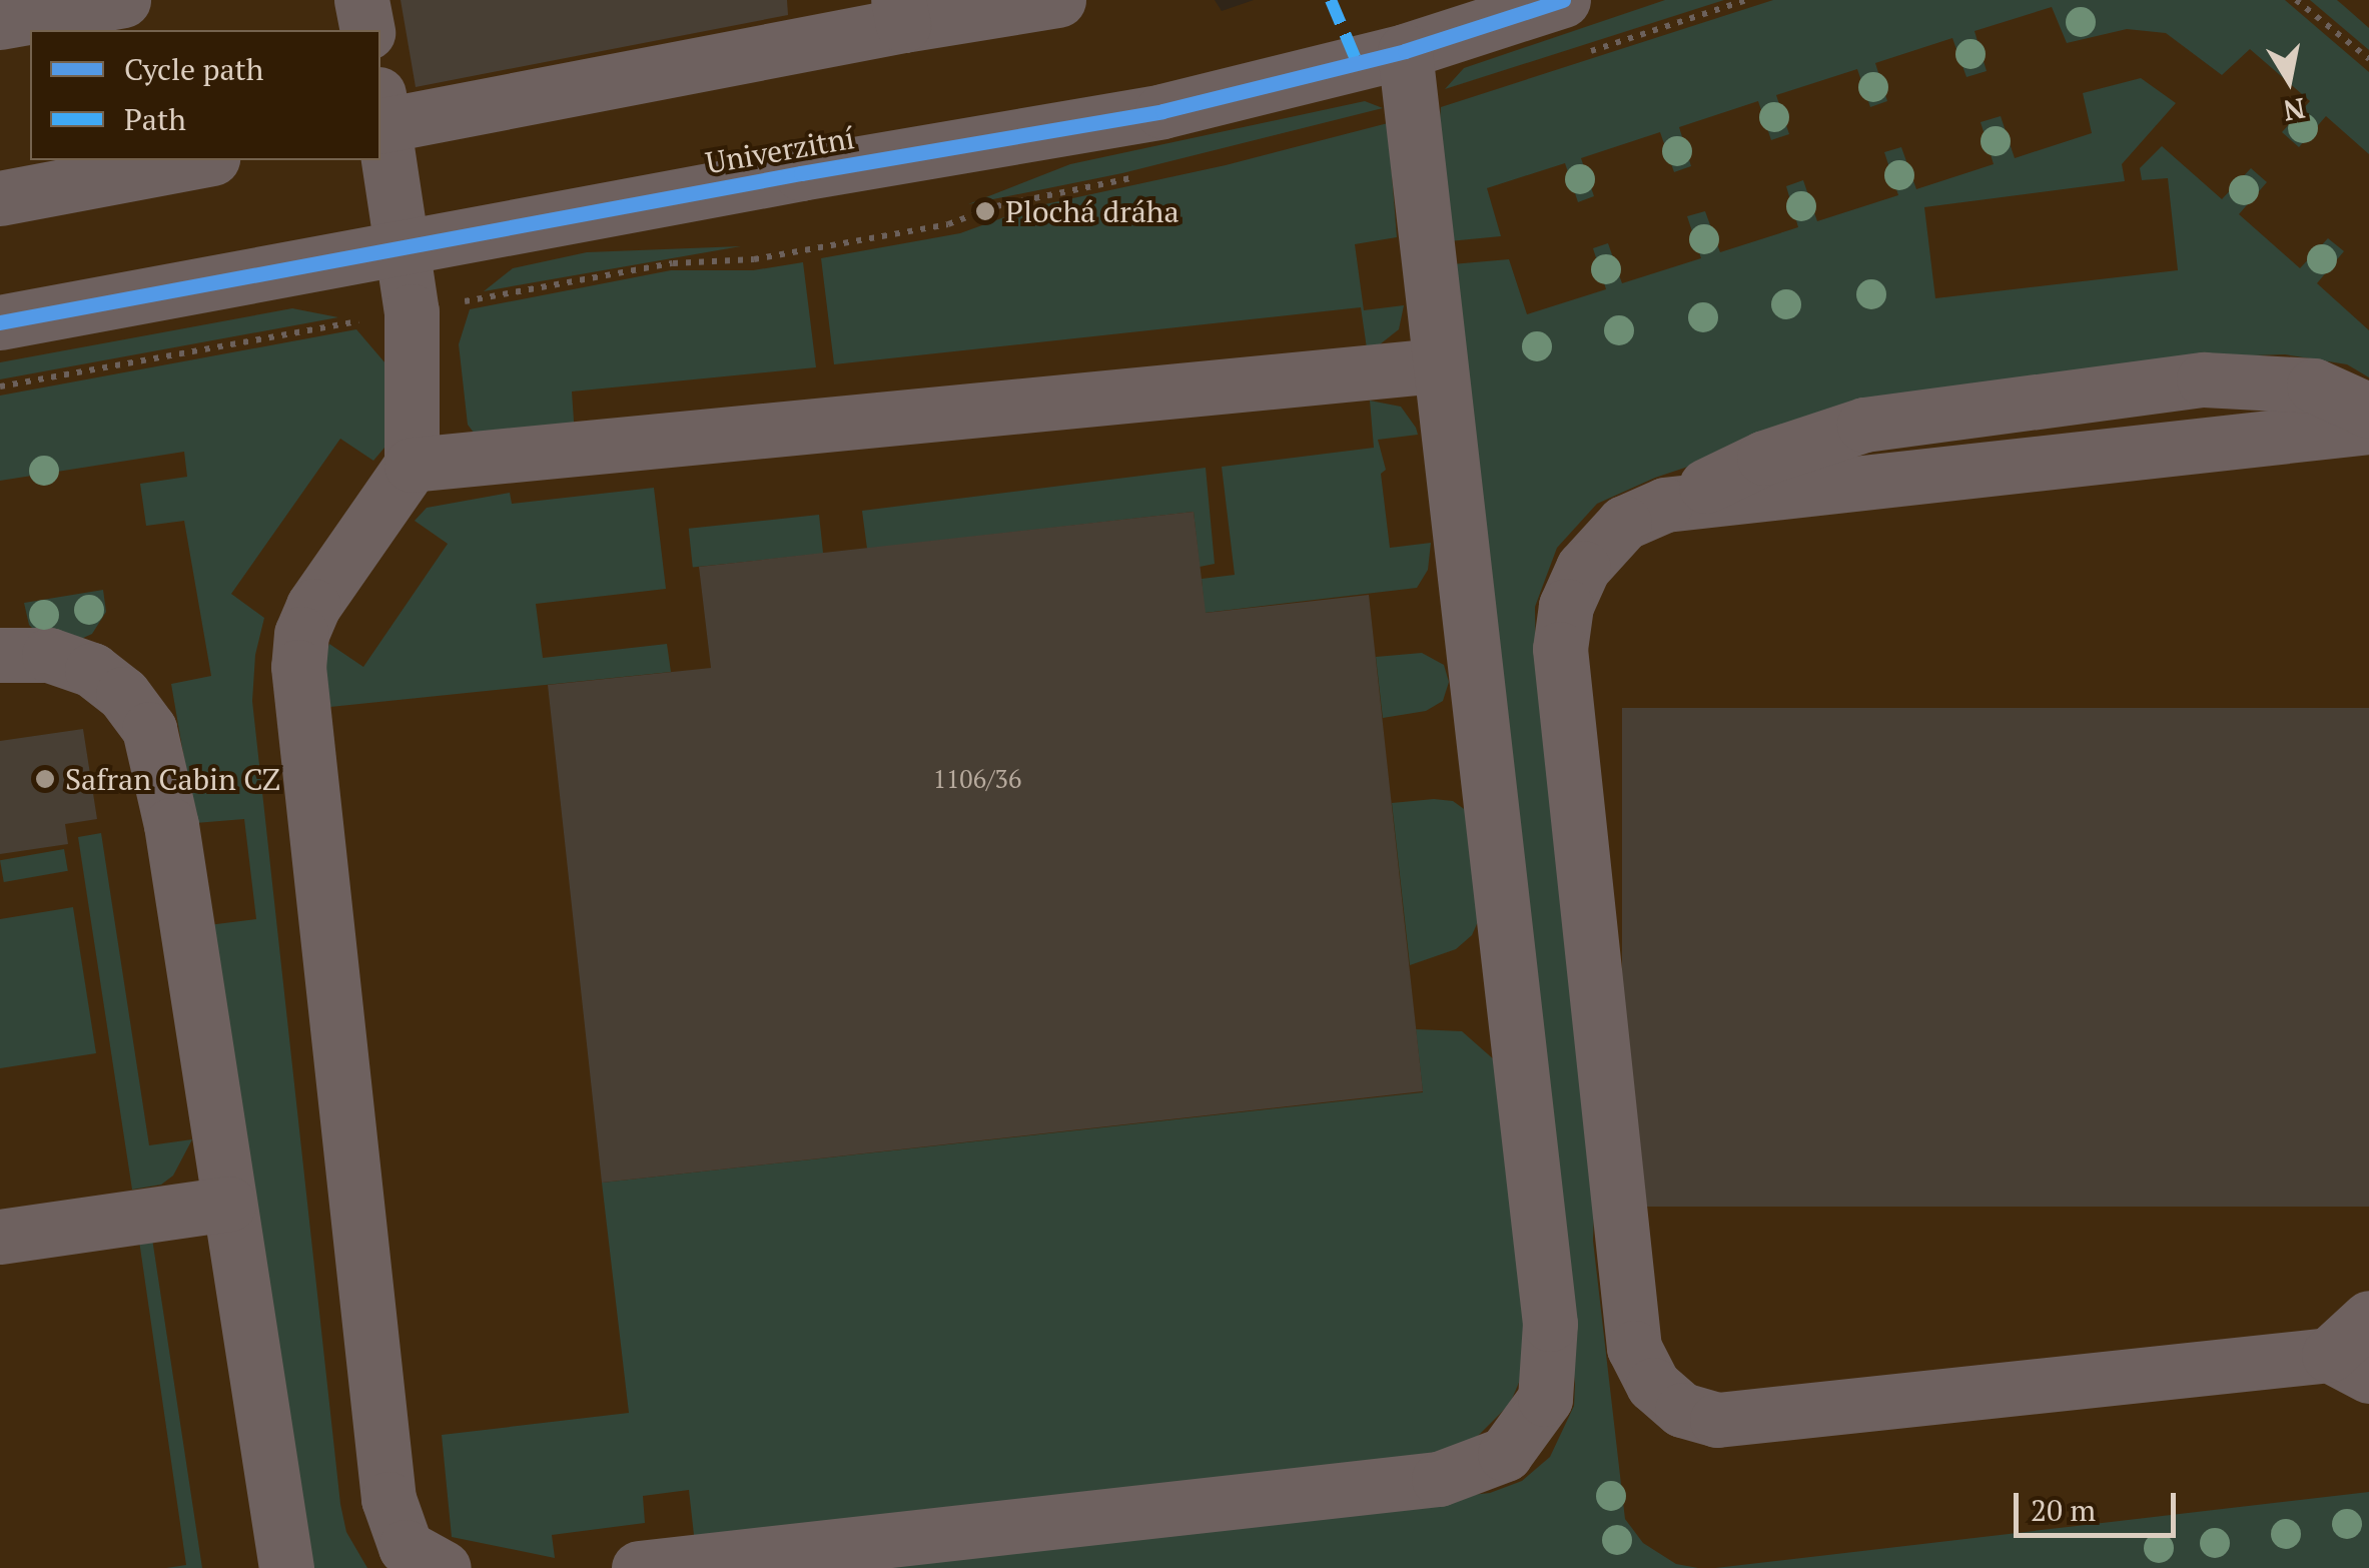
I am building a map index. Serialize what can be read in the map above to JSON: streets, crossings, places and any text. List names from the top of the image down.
{
  "streets": {
    "street": ["Univerzitní"]
  },
  "places": ["Plochá dráha", "Safran Cabin CZ"],
  "house_numbers": ["1106/36"],
  "legend": ["Cycle path", "Path"],
  "scale_bar": "20 m",
  "north": "bottom"
}
